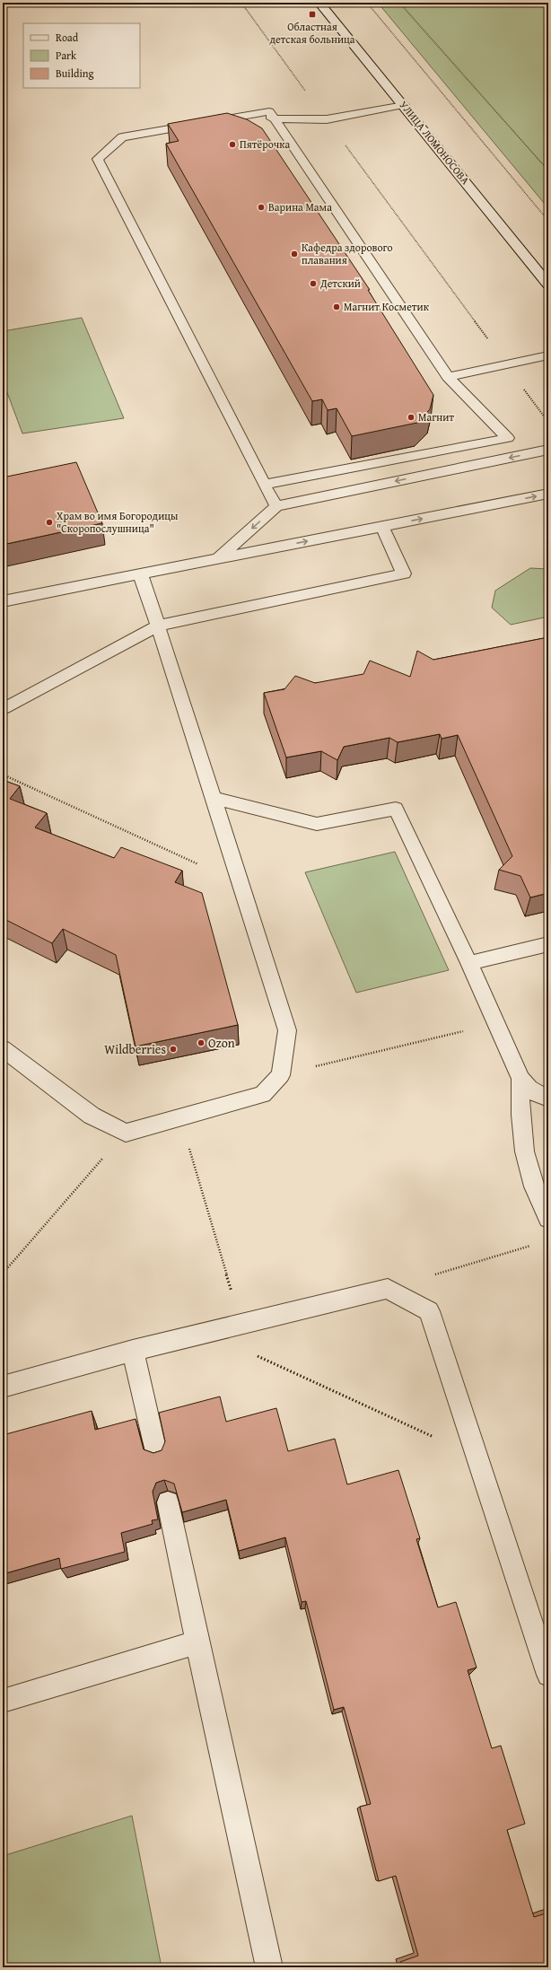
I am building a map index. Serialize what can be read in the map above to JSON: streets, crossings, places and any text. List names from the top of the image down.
{
  "streets": {
    "main road": ["УЛИЦА ЛОМОНОСОВА"]
  },
  "places": {
    "transit": ["Областная детская больница"],
    "other": [
      "Пятёрочка",
      "Варина Мама",
      "Кафедра здорового плавания",
      "Детский",
      "Магнит Косметик",
      "Магнит",
      "Храм во имя Богородицы \"Скоропослушница\"",
      "Ozon",
      "Wildberries"
    ]
  },
  "legend": ["Road", "Park", "Building"]
}
